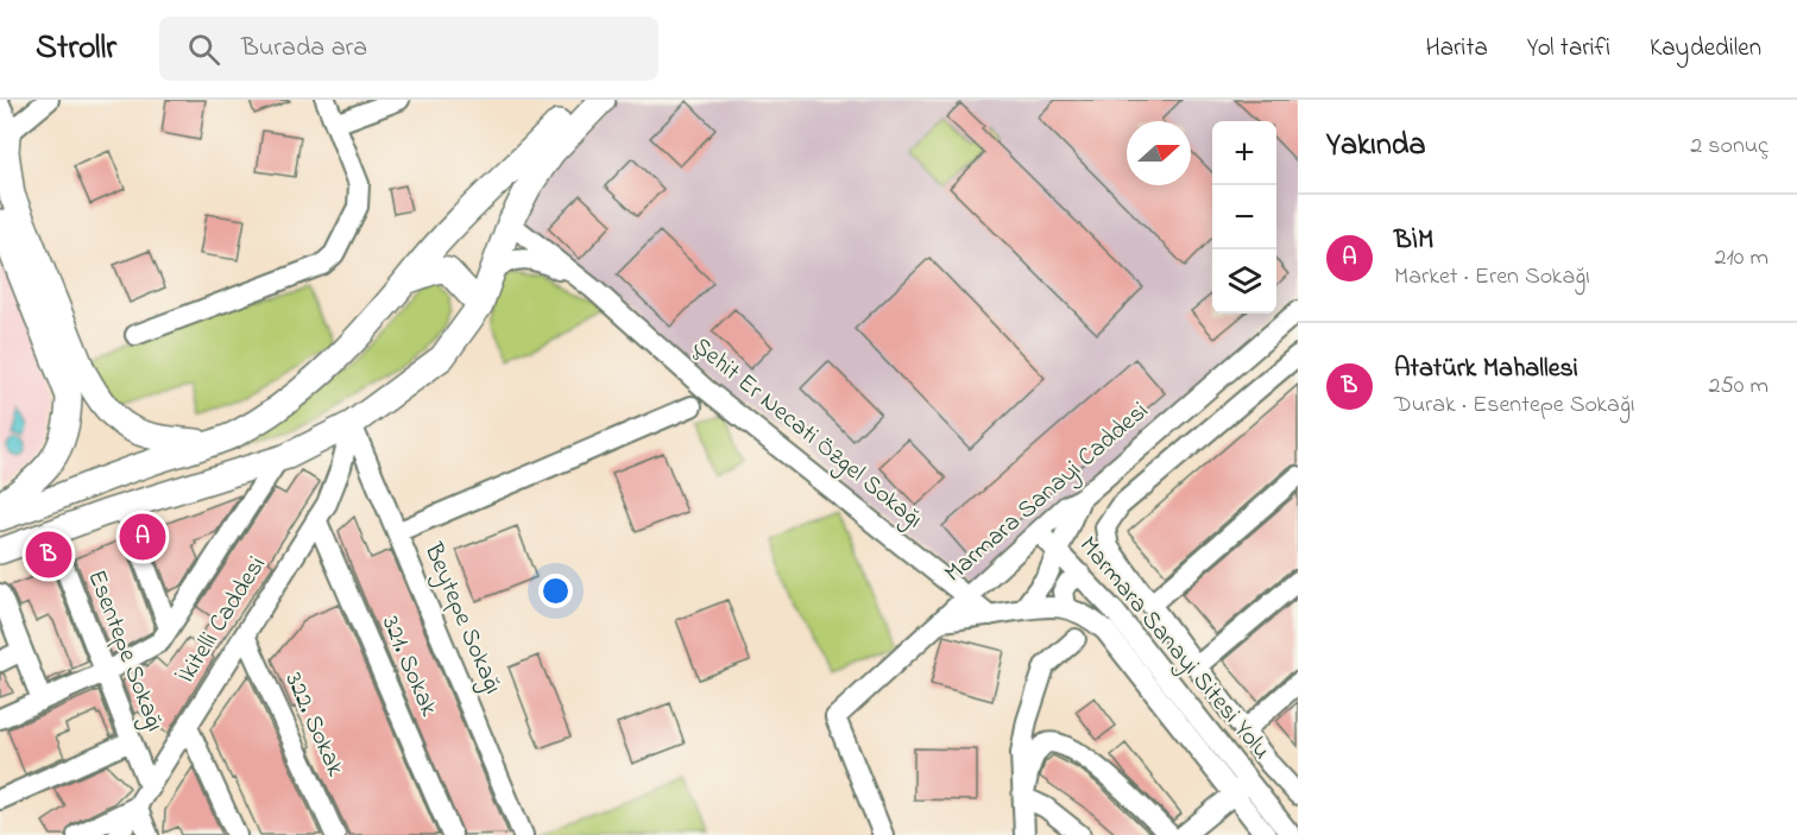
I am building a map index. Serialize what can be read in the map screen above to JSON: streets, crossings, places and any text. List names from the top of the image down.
{
  "streets": {
    "street": [
      "Şehit Er Necati Özgel Sokağı",
      "Marmara Sanayi Caddesi",
      "Beytepe Sokağı",
      "İkitelli Caddesi",
      "Marmara Sanayi Sitesi Yolu",
      "Esentepe Sokağı",
      "321. Sokak",
      "322. Sokak"
    ]
  },
  "crossings": [
    ["Şehit Er Necati Özgel Sokağı", "Marmara Sanayi Caddesi"],
    ["Marmara Sanayi Caddesi", "Marmara Sanayi Sitesi Yolu"],
    ["Beytepe Sokağı", "İkitelli Caddesi"],
    ["İkitelli Caddesi", "Esentepe Sokağı"],
    ["İkitelli Caddesi", "321. Sokak"],
    ["İkitelli Caddesi", "322. Sokak"]
  ],
  "north": "right",
  "page": {
    "header": "Strollr",
    "search": "Burada ara",
    "nav": ["Harita", "Yol tarifi", "Kaydedilen"],
    "heading": ["Yakında", "2 sonuç"],
    "map_buttons": ["+", "−"],
    "list": [
      {
        "mark": "A",
        "name": "BİM",
        "note": "Market · Eren Sokağı",
        "value": "210 m"
      },
      {
        "mark": "B",
        "name": "Atatürk Mahallesi",
        "note": "Durak · Esentepe Sokağı",
        "value": "250 m"
      }
    ],
    "pins": ["A", "B"]
  }
}
